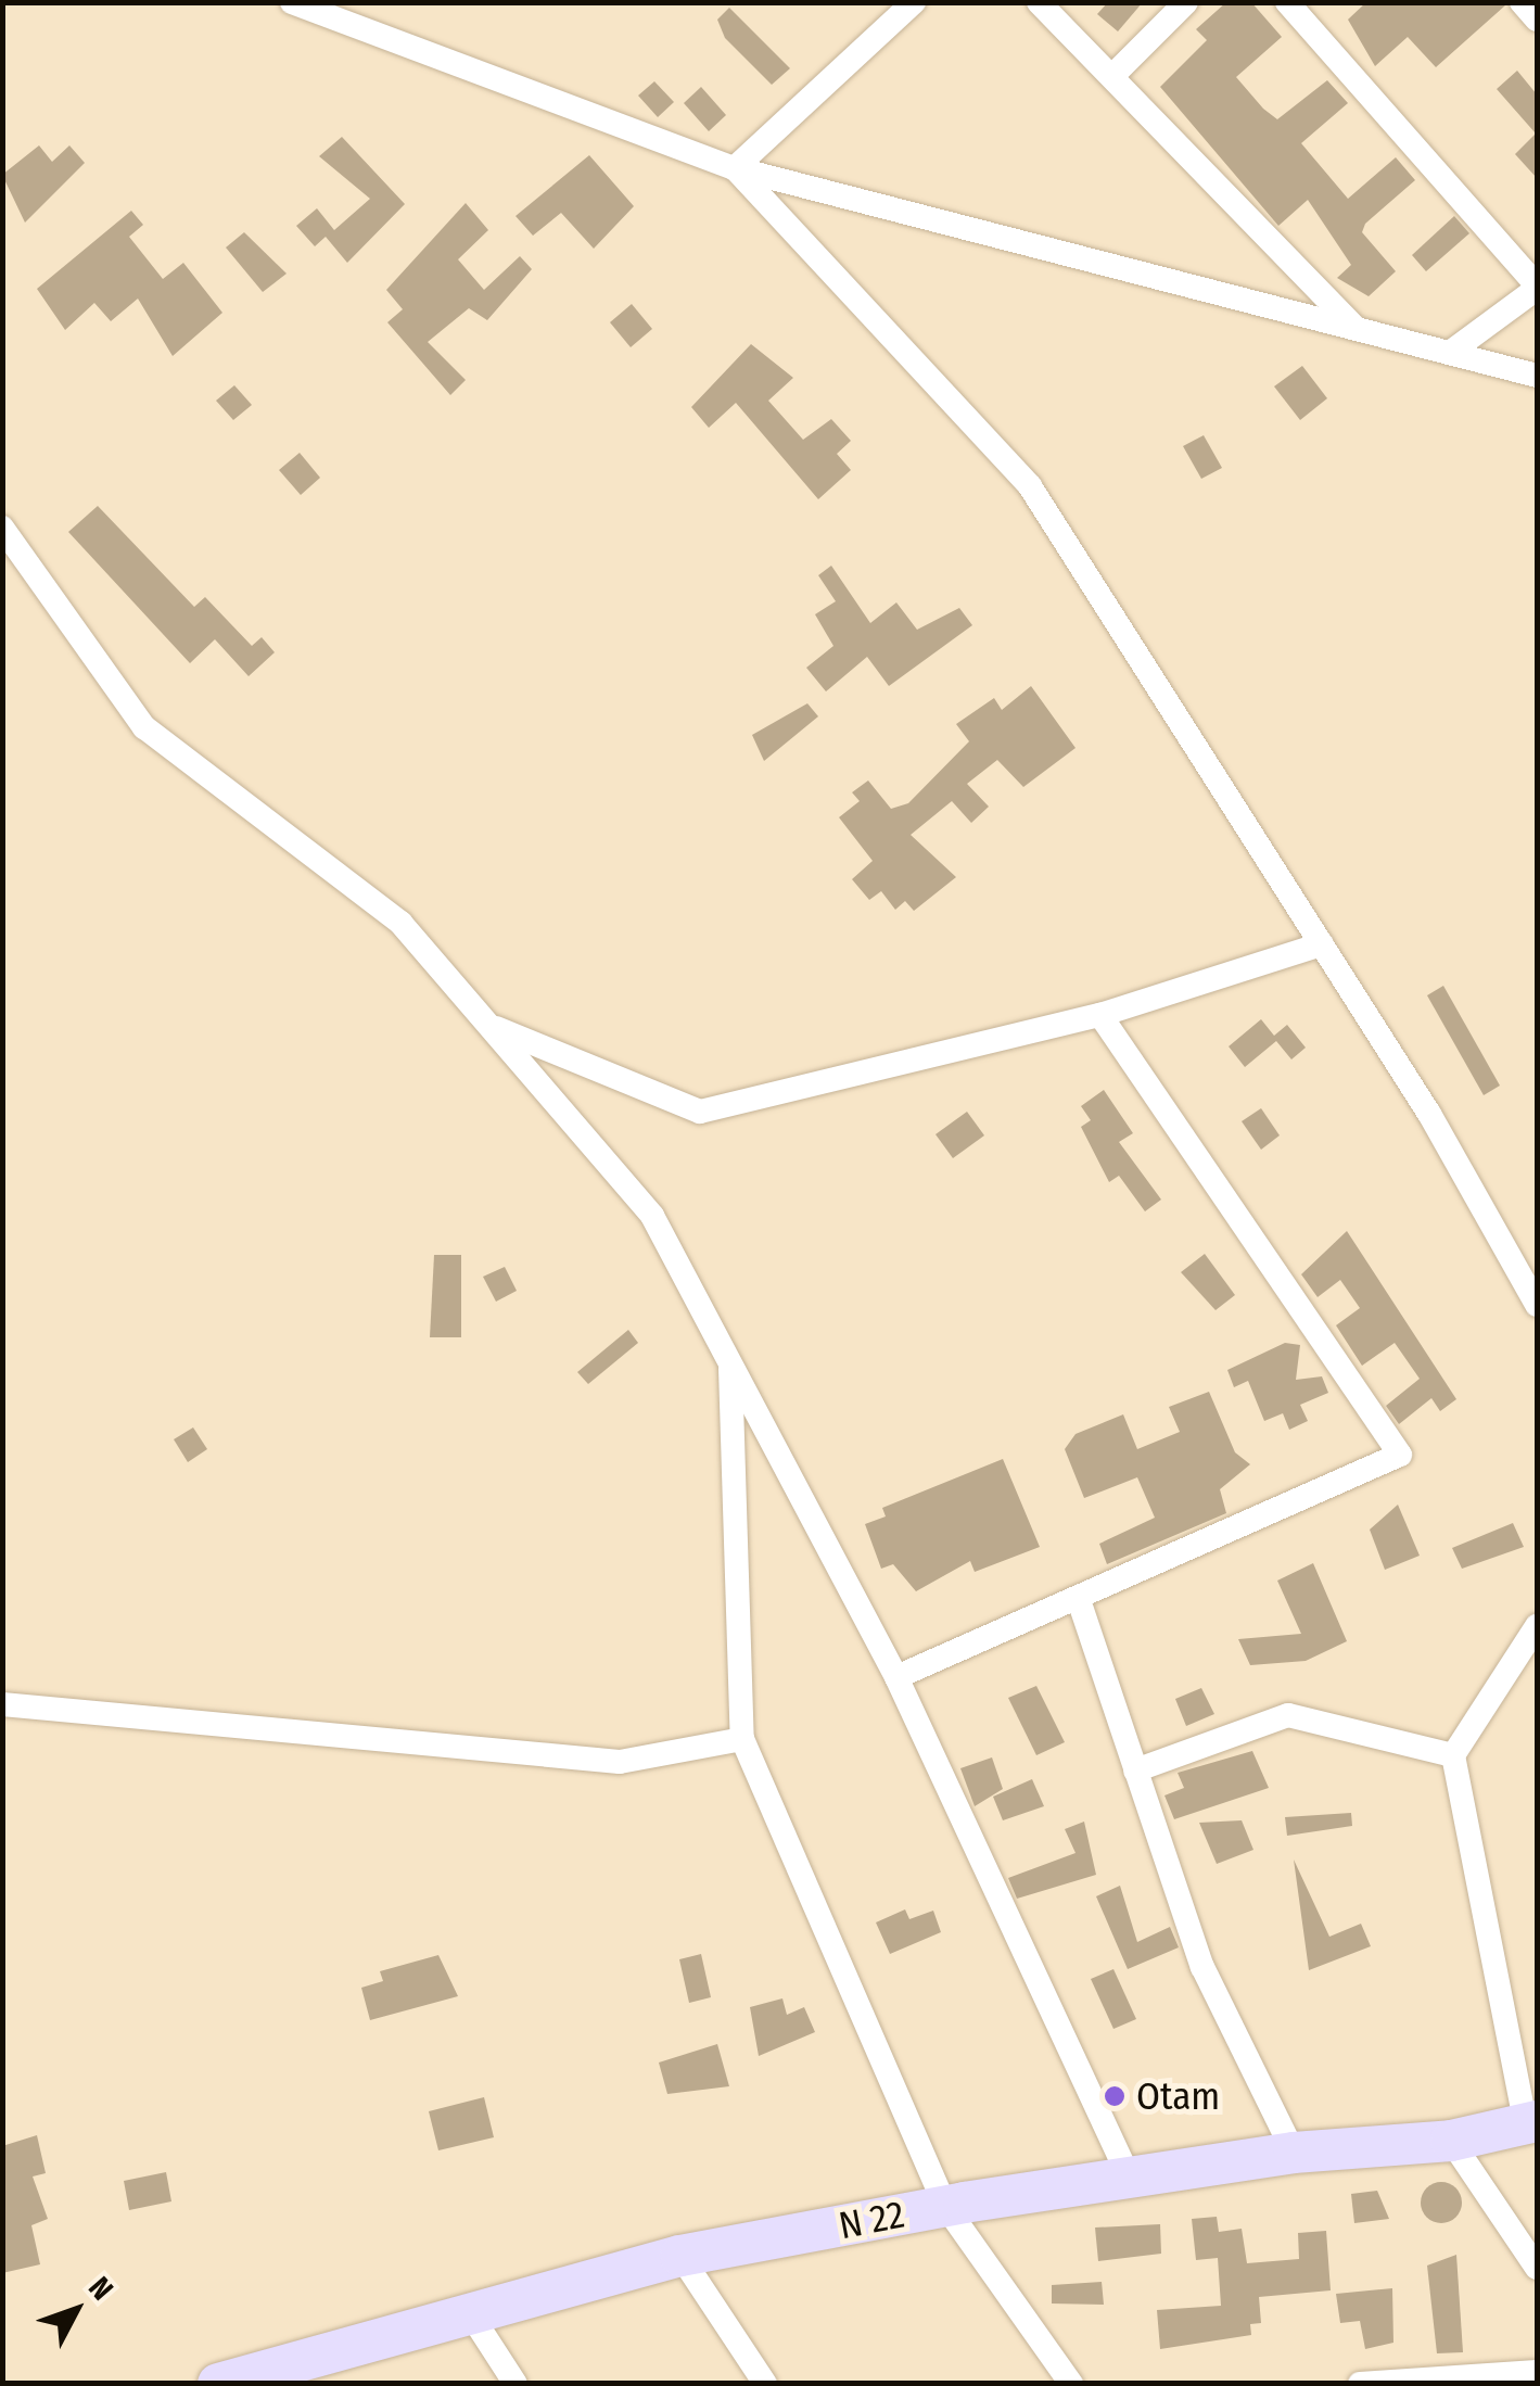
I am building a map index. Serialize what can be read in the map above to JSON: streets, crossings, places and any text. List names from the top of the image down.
{
  "streets": {
    "main road": ["N 22"]
  },
  "places": ["Otam"],
  "north": "top right"
}
